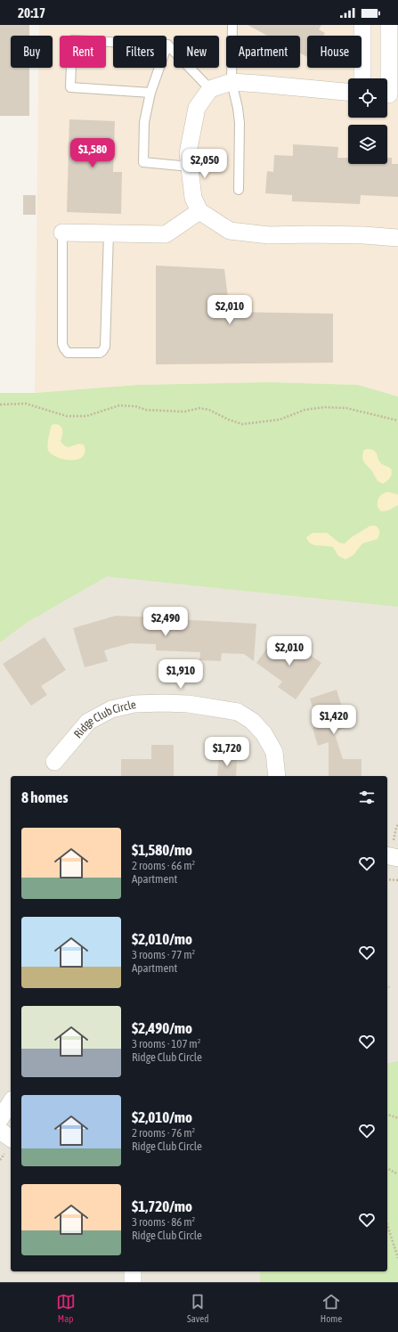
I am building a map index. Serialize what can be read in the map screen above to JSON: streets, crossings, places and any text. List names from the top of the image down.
{
  "streets": {
    "street": ["Ridge Club Circle"]
  },
  "page": {
    "status": "20:17",
    "chip": [
      "Buy",
      "Rent",
      "Filters",
      "New",
      "Apartment",
      "House"
    ],
    "price": [
      "$1,580",
      "$2,050",
      "$2,010",
      "$2,490",
      "$2,010",
      "$1,910",
      "$1,420",
      "$1,720"
    ],
    "heading": "8 homes",
    "list": [
      {
        "name": "$1,580/mo",
        "note": "2 rooms · 66 m² · Apartment"
      },
      {
        "name": "$2,010/mo",
        "note": "3 rooms · 77 m² · Apartment"
      },
      {
        "name": "$2,490/mo",
        "note": "3 rooms · 107 m² · Ridge Club Circle"
      },
      {
        "name": "$2,010/mo",
        "note": "2 rooms · 76 m² · Ridge Club Circle"
      },
      {
        "name": "$1,720/mo",
        "note": "3 rooms · 86 m² · Ridge Club Circle"
      }
    ],
    "tabs": ["Map", "Saved", "Home"]
  }
}
